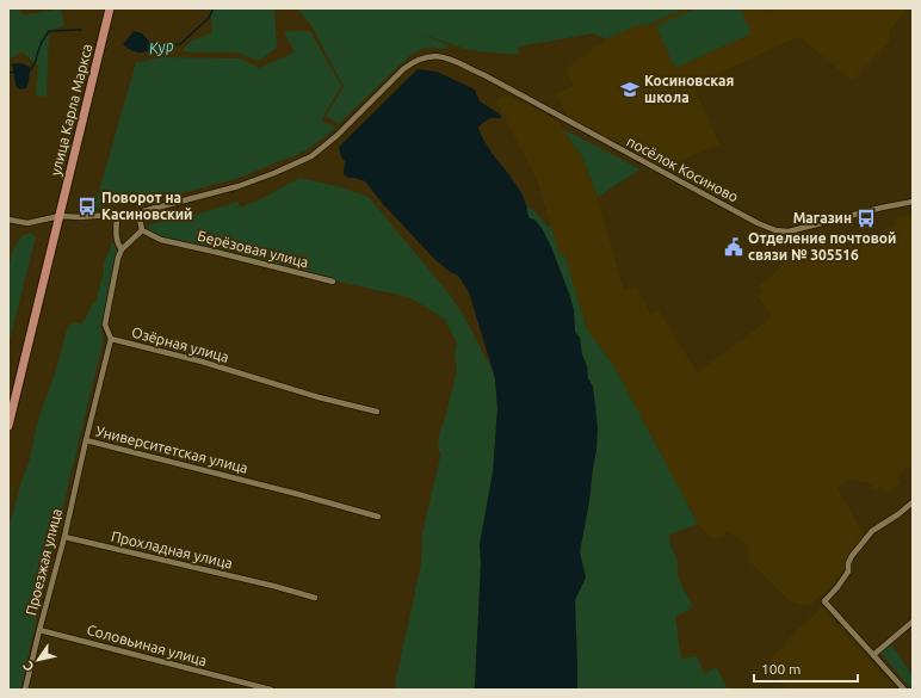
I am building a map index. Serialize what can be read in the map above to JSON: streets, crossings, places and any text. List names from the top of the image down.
{
  "streets": {
    "main road": ["улица Карла Маркса"],
    "street": [
      "посёлок Косиново",
      "Берёзовая улица",
      "Озёрная улица",
      "Университетская улица",
      "Прохладная улица",
      "Проезжая улица",
      "Соловьиная улица"
    ]
  },
  "crossings": [
    ["улица Карла Маркса", "посёлок Косиново"],
    ["Берёзовая улица", "Озёрная улица"],
    ["Озёрная улица", "Университетская улица"],
    ["Университетская улица", "Проезжая улица"],
    ["Прохладная улица", "Проезжая улица"],
    ["Проезжая улица", "Соловьиная улица"]
  ],
  "water": ["Кур"],
  "places": {
    "school or university": ["Косиновская школа"],
    "bus stop": ["Поворот на Касиновский", "Магазин"],
    "public building": ["Отделение почтовой связи № 305516"]
  },
  "scale_bar": "100 m",
  "north": "bottom left"
}
